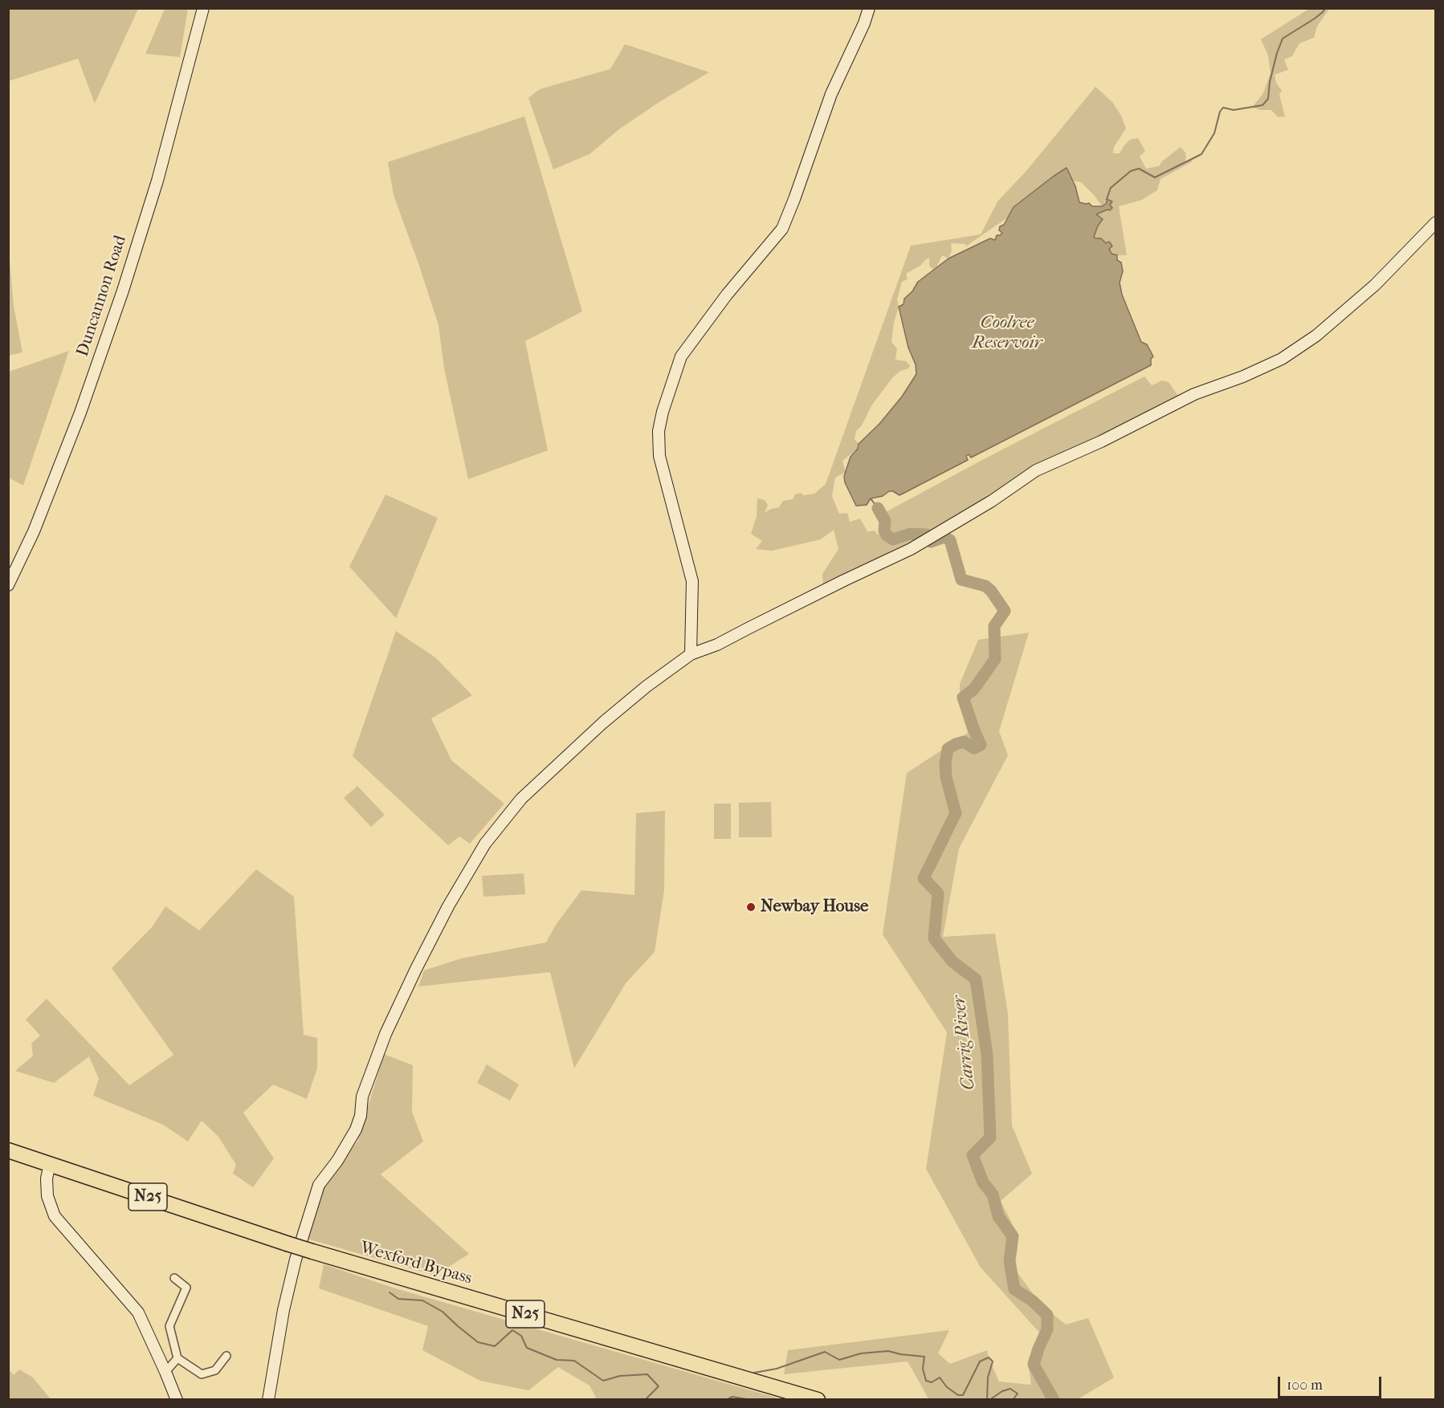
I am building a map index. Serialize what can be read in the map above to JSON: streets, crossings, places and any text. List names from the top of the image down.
{
  "streets": {
    "highway": ["N25", "Wexford Bypass"],
    "street": ["Duncannon Road"]
  },
  "water": ["Coolree Reservoir", "Carrig River"],
  "places": ["Newbay House"],
  "scale_bar": "100 m"
}
